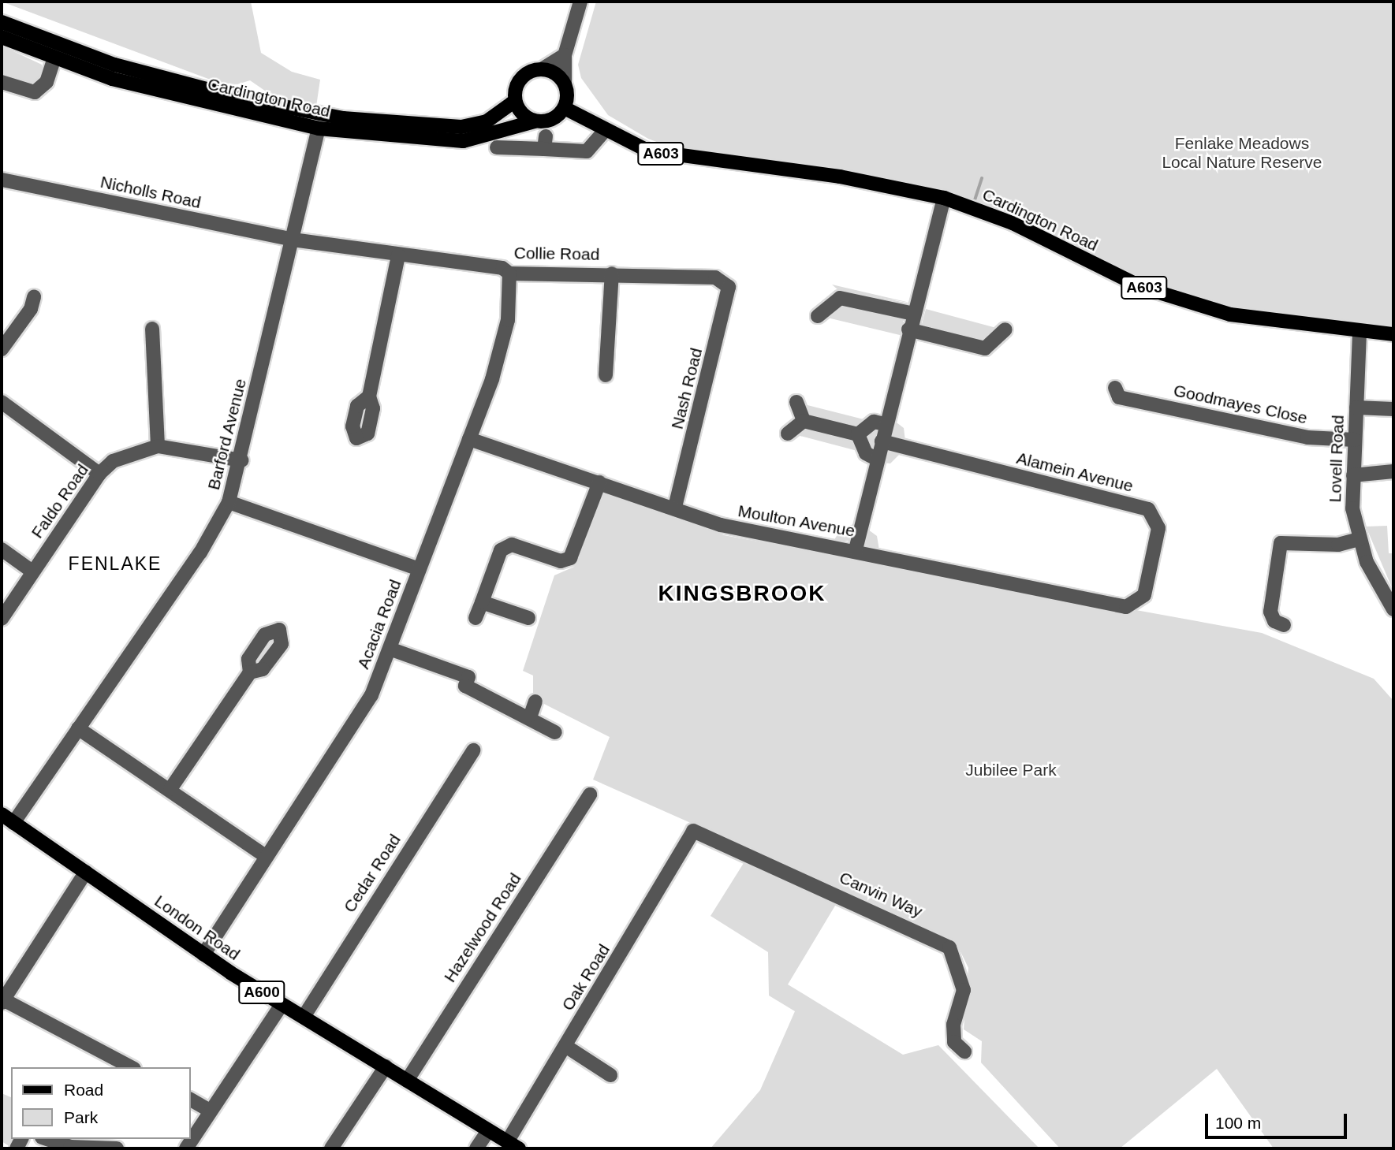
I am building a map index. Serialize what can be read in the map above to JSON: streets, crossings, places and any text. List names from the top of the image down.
{
  "streets": {
    "main road": [
      "Cardington Road",
      "A603",
      "London Road",
      "A600"
    ],
    "street": [
      "Nicholls Road",
      "Collie Road",
      "Nash Road",
      "Goodmayes Close",
      "Barford Avenue",
      "Lovell Road",
      "Alamein Avenue",
      "Faldo Road",
      "Moulton Avenue",
      "Acacia Road",
      "Cedar Road",
      "Canvin Way",
      "Hazelwood Road",
      "Oak Road"
    ]
  },
  "crossings": [
    ["Cardington Road", "Barford Avenue"],
    ["Cardington Road", "Lovell Road"],
    ["Nicholls Road", "Collie Road"],
    ["Nicholls Road", "Barford Avenue"],
    ["Collie Road", "Nash Road"],
    ["Collie Road", "Barford Avenue"],
    ["Collie Road", "Acacia Road"],
    ["Nash Road", "Moulton Avenue"],
    ["Goodmayes Close", "Lovell Road"],
    ["Barford Avenue", "Faldo Road"],
    ["Barford Avenue", "London Road"],
    ["Alamein Avenue", "Moulton Avenue"],
    ["Moulton Avenue", "Acacia Road"],
    ["Acacia Road", "London Road"],
    ["Cedar Road", "London Road"],
    ["Canvin Way", "Oak Road"],
    ["London Road", "Hazelwood Road"],
    ["London Road", "Oak Road"]
  ],
  "districts": ["FENLAKE", "KINGSBROOK"],
  "parks": ["Fenlake Meadows Local Nature Reserve", "Jubilee Park"],
  "legend": ["Road", "Park"],
  "scale_bar": "100 m"
}
